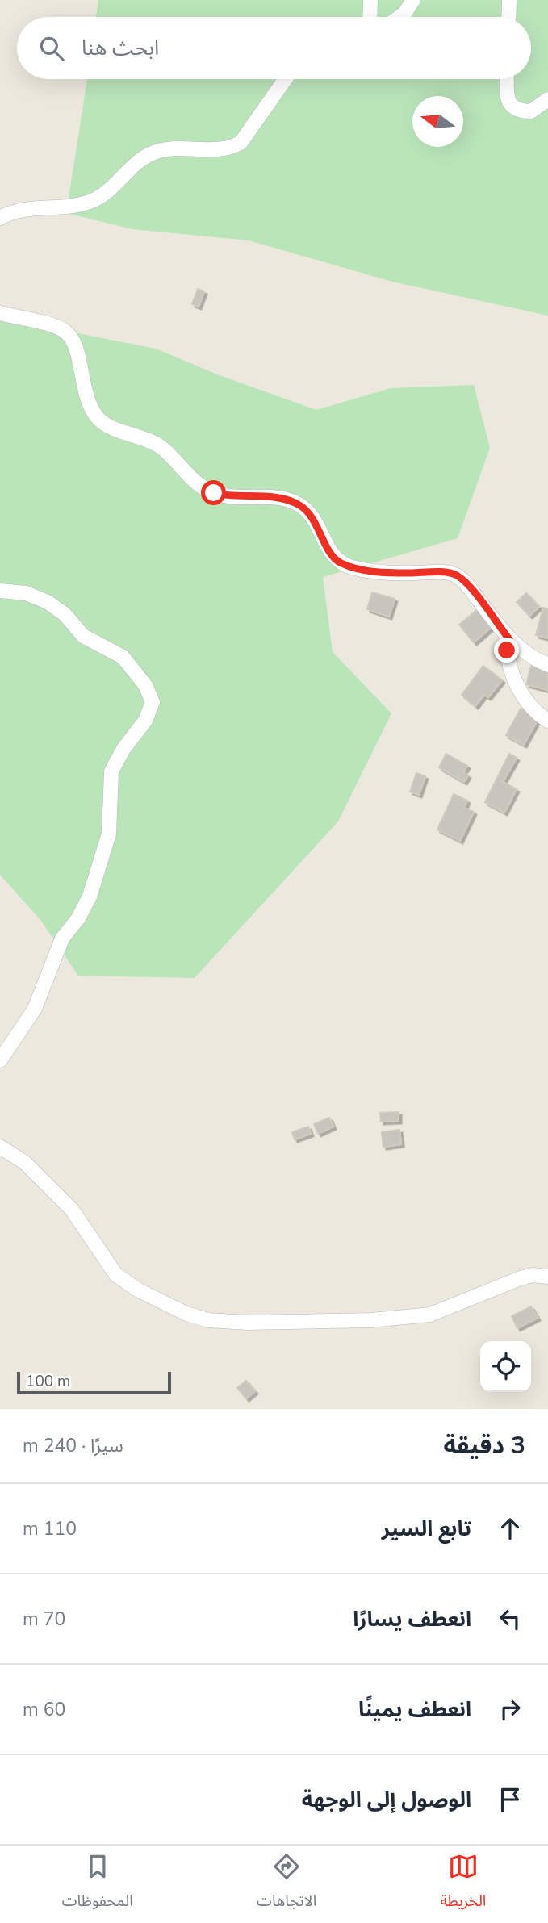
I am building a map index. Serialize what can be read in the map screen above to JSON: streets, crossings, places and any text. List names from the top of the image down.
{
  "scale_bar": "100 m",
  "north": "left",
  "page": {
    "search": "ابحث هنا",
    "scale": "100 m",
    "heading": ["3 دقيقة", "سيرًا · 240 m"],
    "list": [
      ["تابع السير", "110 m"],
      ["انعطف يسارًا", "70 m"],
      ["انعطف يمينًا", "60 m"],
      "الوصول إلى الوجهة"
    ],
    "nav": ["الخريطة", "الاتجاهات", "المحفوظات"]
  }
}
